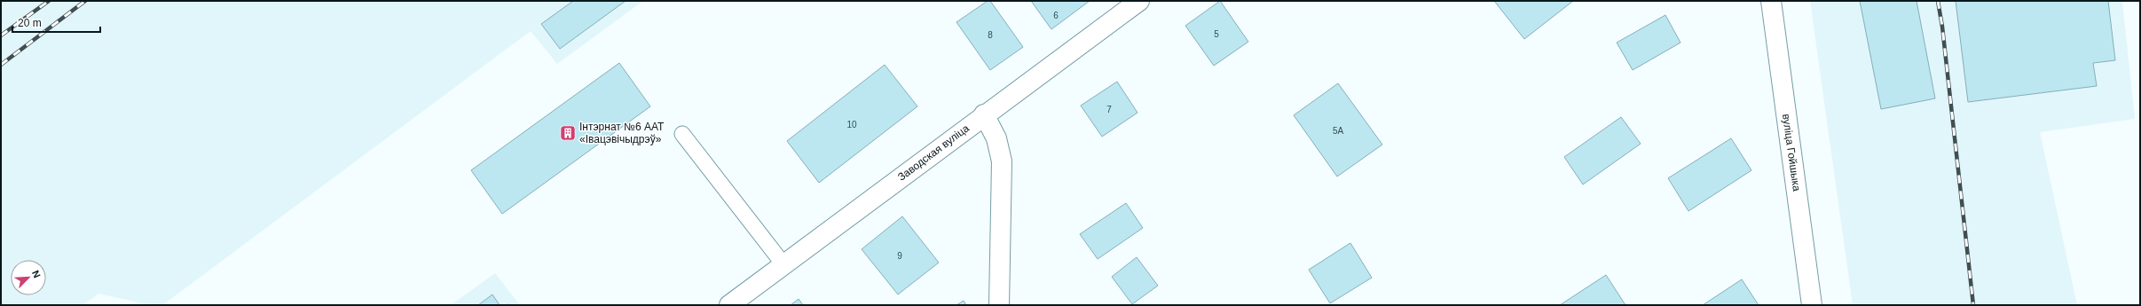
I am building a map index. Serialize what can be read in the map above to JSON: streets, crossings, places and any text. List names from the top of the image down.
{
  "streets": {
    "street": ["Заводская вуліца", "вуліца Гойшыка"]
  },
  "places": {
    "building": ["Інтэрнат №6 ААТ «Івацэвічыдрэў»"]
  },
  "house_numbers": [
    "6",
    "5",
    "8",
    "7",
    "10",
    "5А",
    "9"
  ],
  "scale_bar": "20 m",
  "north": "top right"
}
